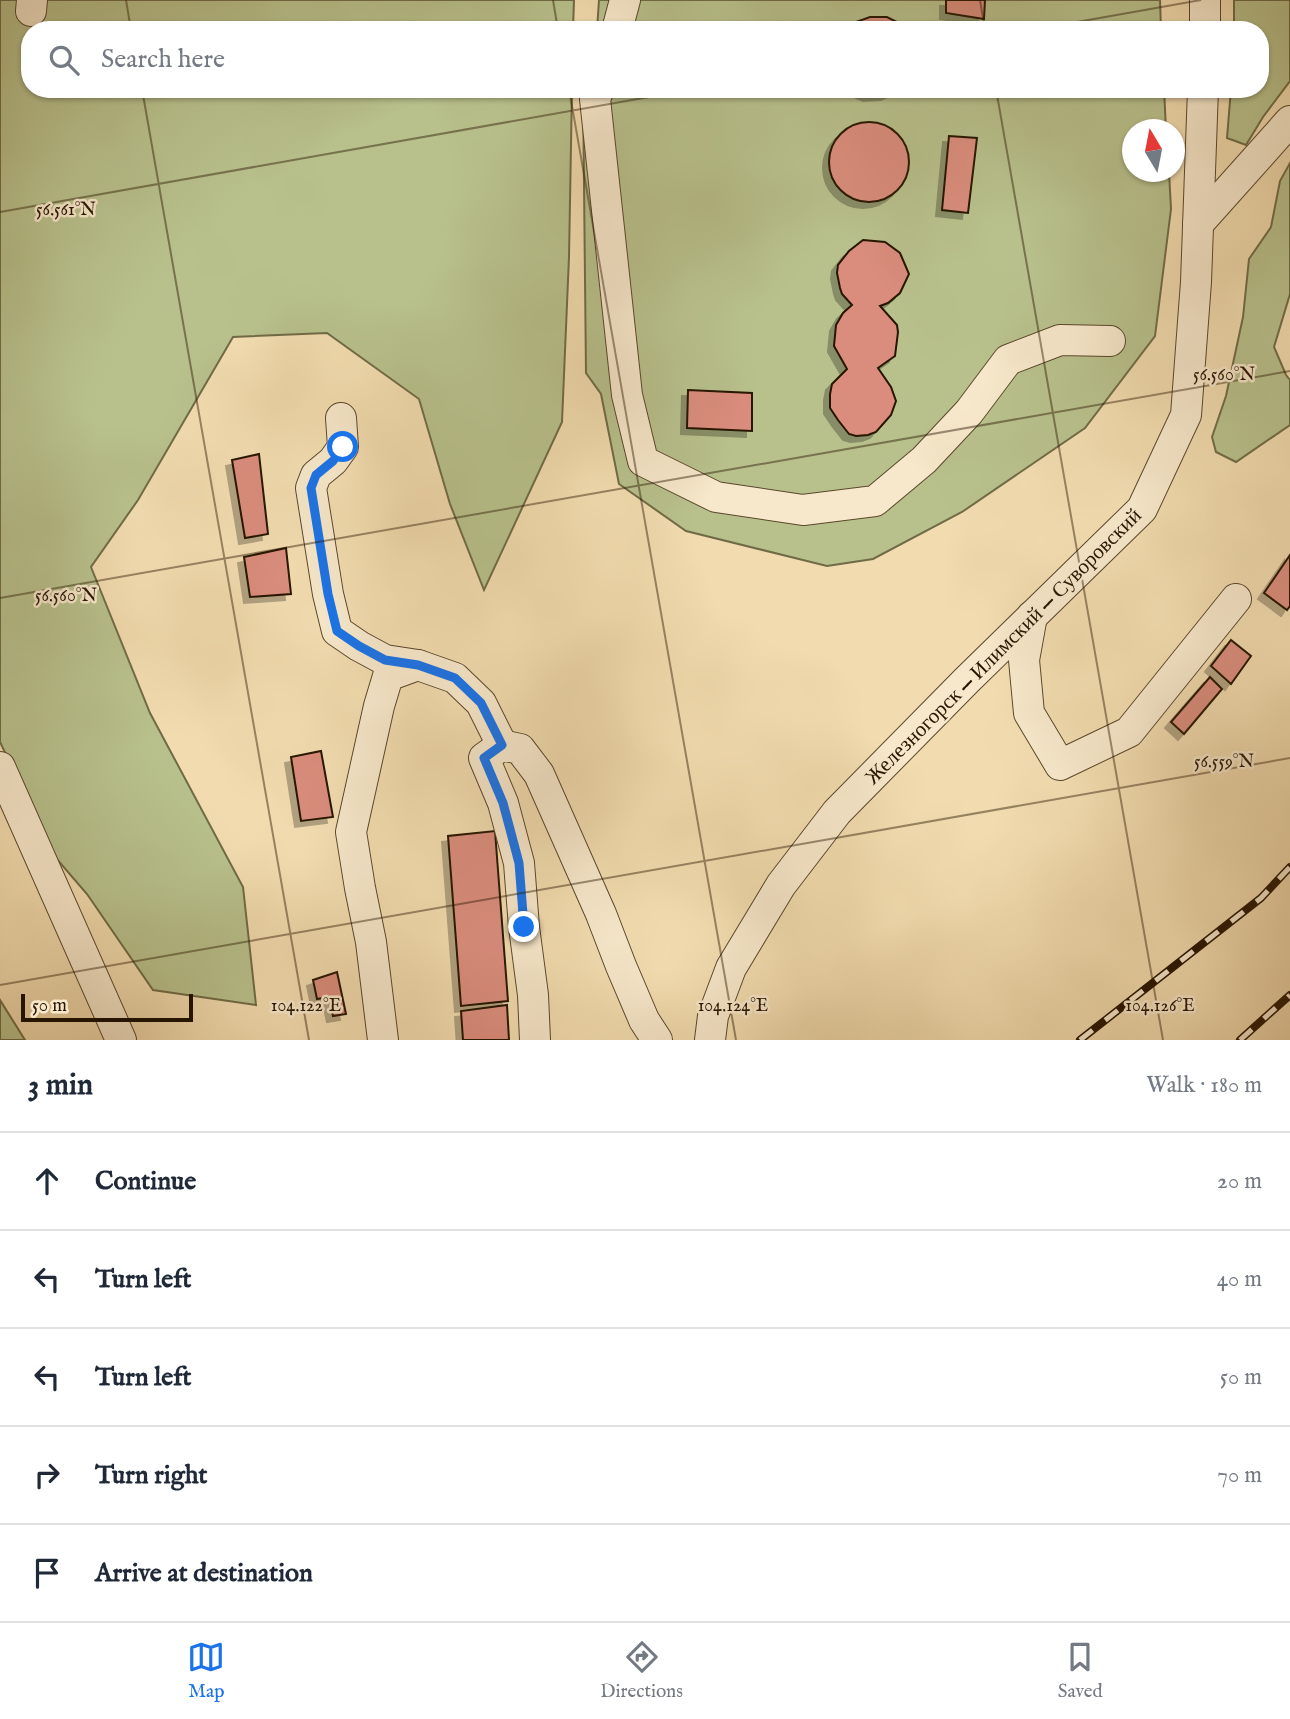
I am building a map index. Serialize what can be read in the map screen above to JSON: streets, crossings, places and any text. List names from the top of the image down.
{
  "streets": {
    "street": ["Железногорск — Илимский — Суворовский"]
  },
  "scale_bar": "50 m",
  "north": "top",
  "page": {
    "search": "Search here",
    "scale": "50 m",
    "heading": ["3 min", "Walk · 180 m"],
    "list": [
      ["Continue", "20 m"],
      ["Turn left", "40 m"],
      ["Turn left", "50 m"],
      ["Turn right", "70 m"],
      "Arrive at destination"
    ],
    "nav": ["Map", "Directions", "Saved"]
  },
  "coordinates": [
    "56.561°N",
    "56.560°N",
    "56.559°N",
    "104.122°E",
    "104.124°E",
    "104.126°E"
  ]
}
